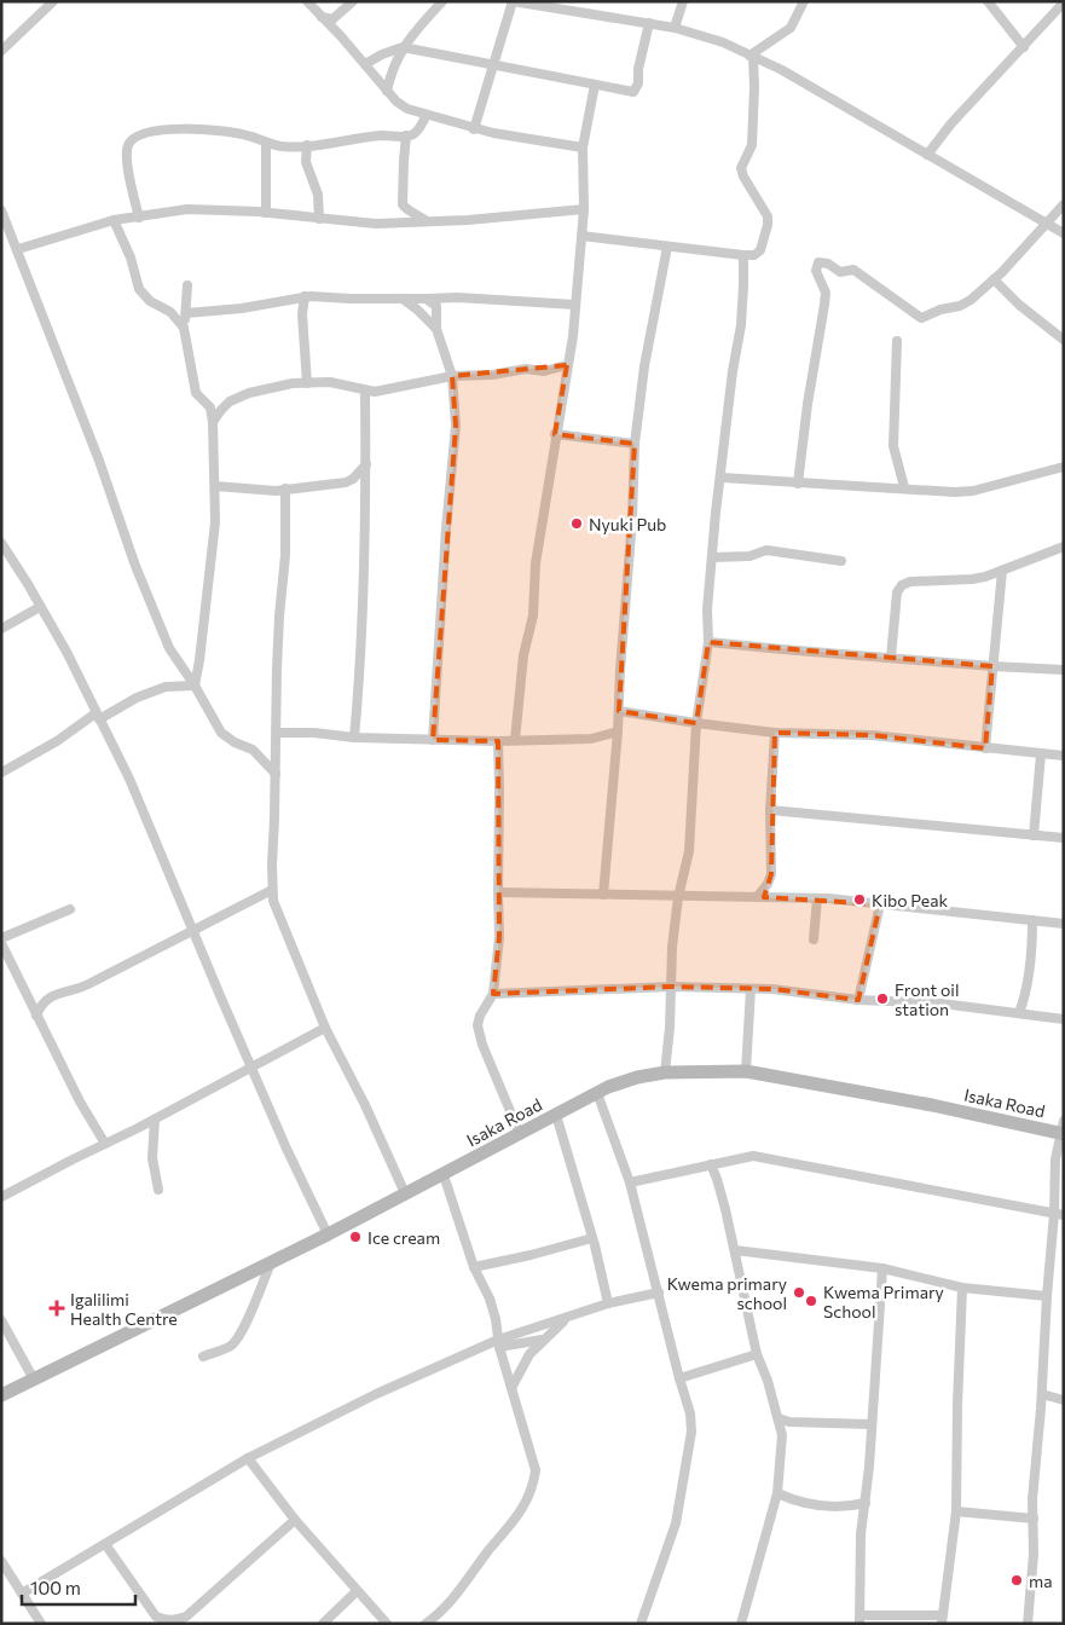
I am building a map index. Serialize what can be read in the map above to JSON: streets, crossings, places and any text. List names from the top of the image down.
{
  "streets": {
    "street": ["Isaka Road"]
  },
  "places": {
    "other": [
      "Nyuki Pub",
      "Kibo Peak",
      "Front oil station",
      "Ice cream",
      "Kwema primary school",
      "Kwema Primary School",
      "ma"
    ],
    "health": ["Igalilimi Health Centre"]
  },
  "scale_bar": "100 m"
}
